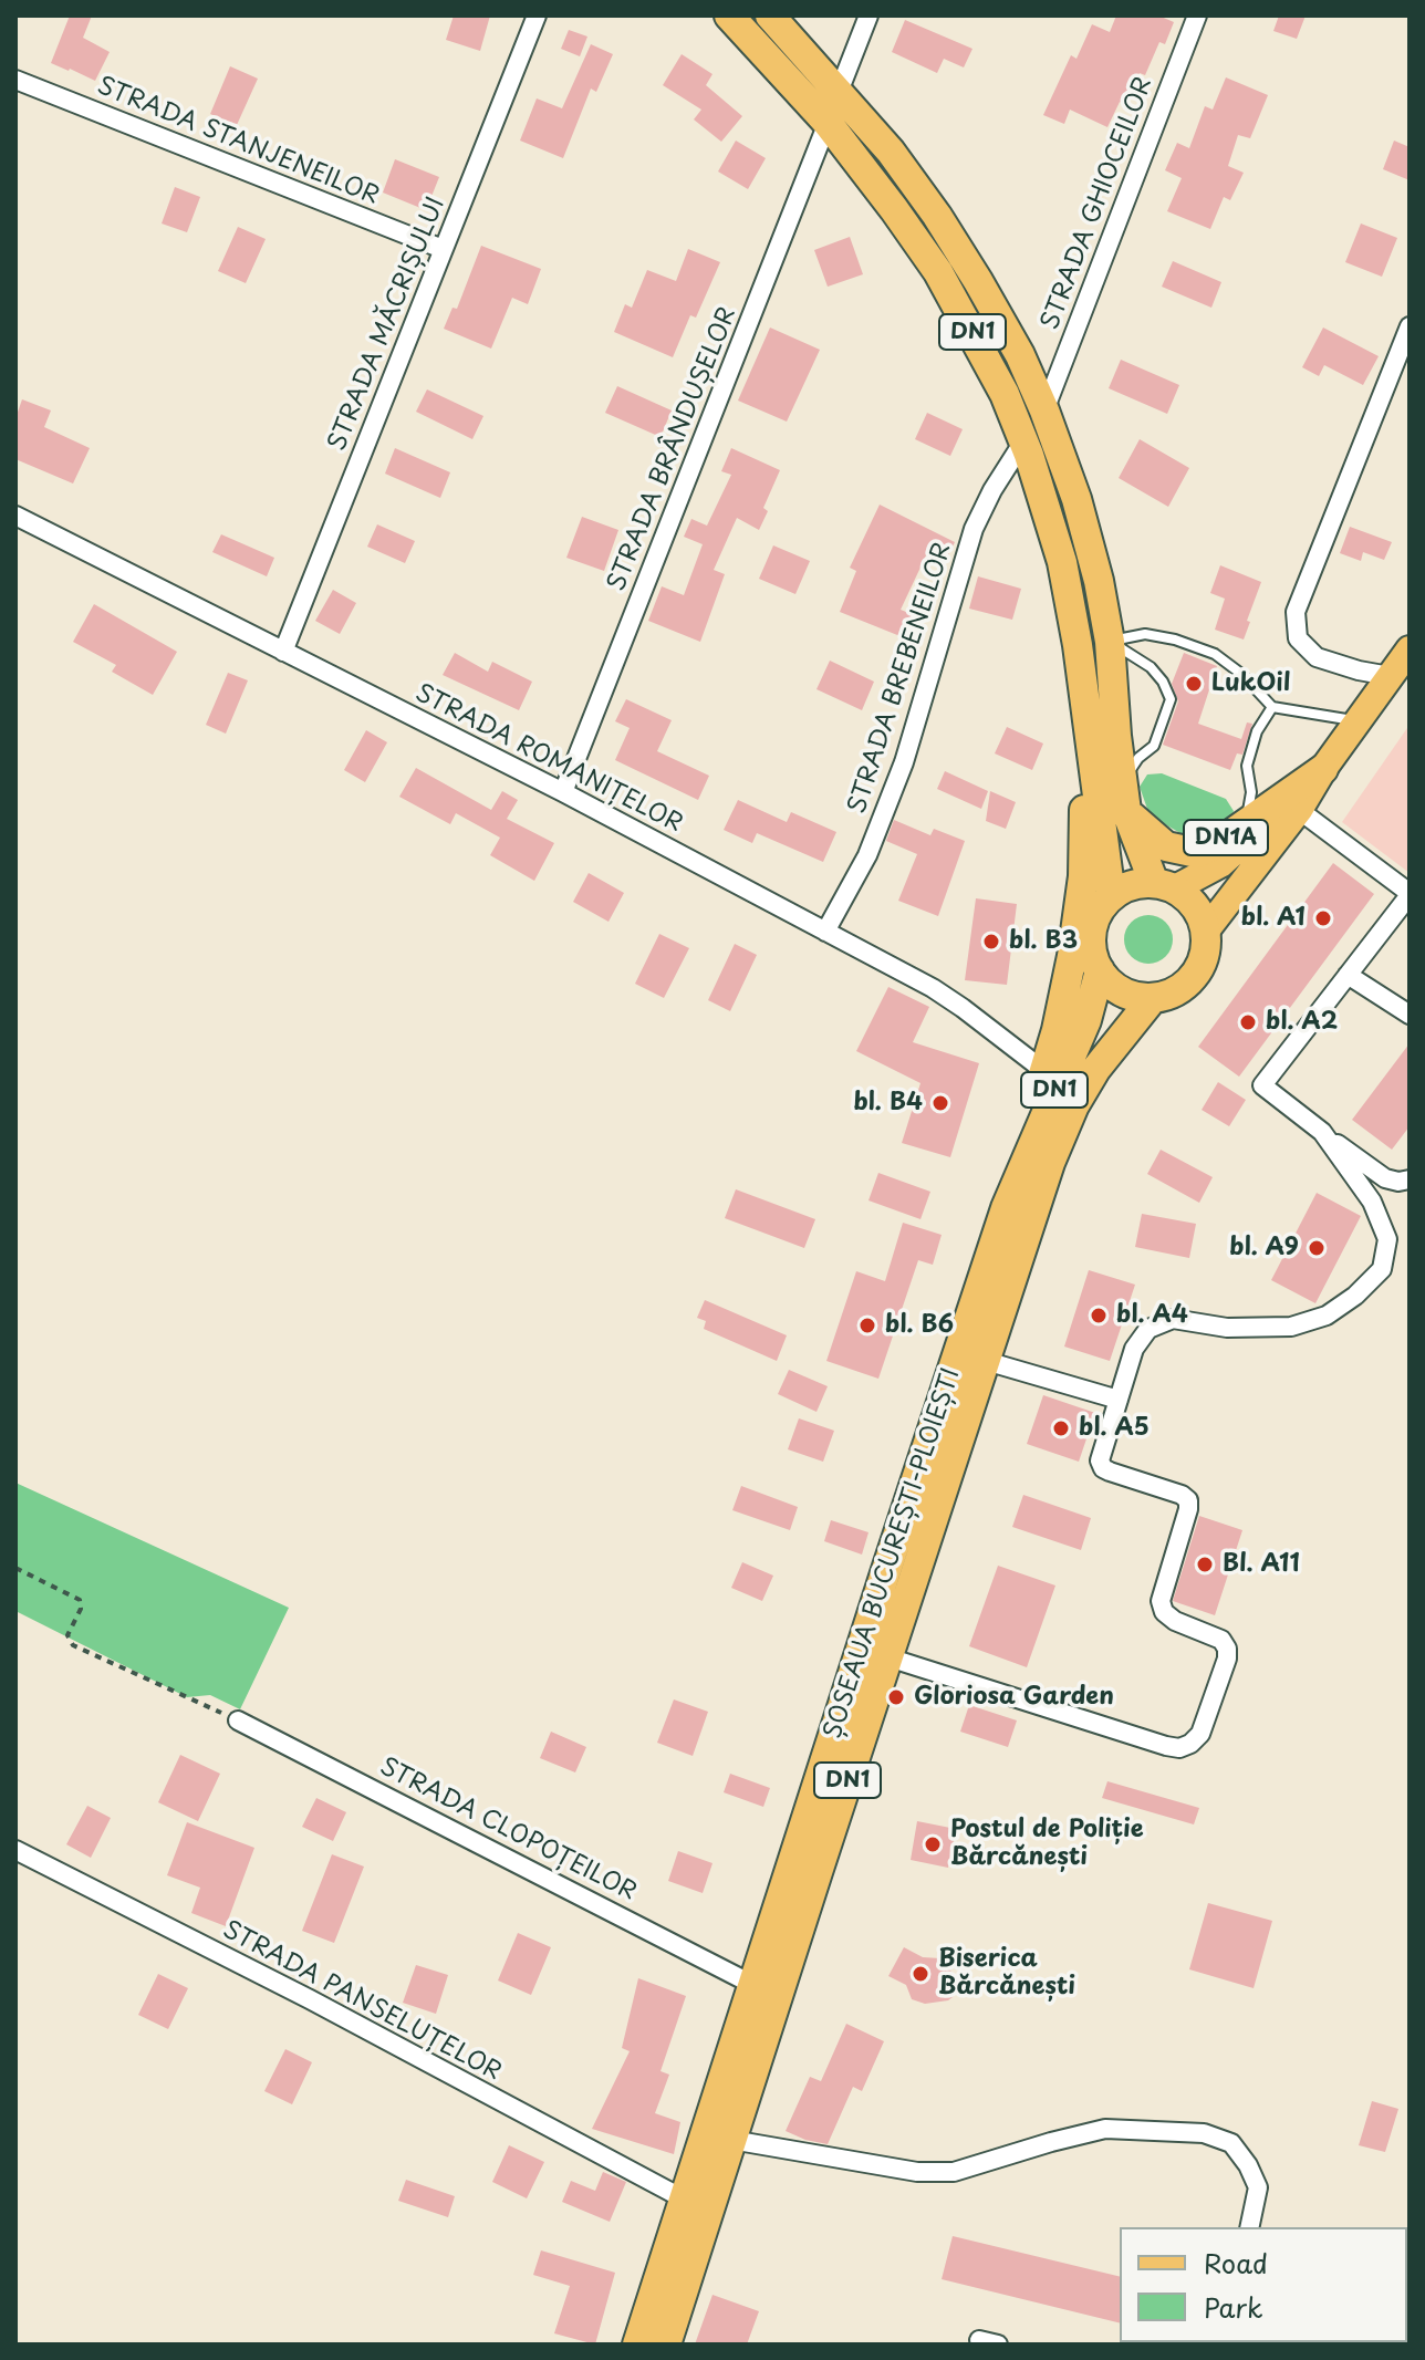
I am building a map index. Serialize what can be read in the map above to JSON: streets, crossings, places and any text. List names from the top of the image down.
{
  "streets": {
    "highway": ["DN1", "DN1A", "ȘOSEAUA BUCUREȘTI-PLOIEȘTI"],
    "street": [
      "STRADA STANJENEILOR",
      "STRADA GHIOCEILOR",
      "STRADA MĂCRIȘULUI",
      "STRADA BRÂNDUȘELOR",
      "STRADA BREBENEILOR",
      "STRADA ROMANIȚELOR",
      "STRADA CLOPOȚEILOR",
      "STRADA PANSELUȚELOR"
    ]
  },
  "crossings": [
    ["STRADA STANJENEILOR", "STRADA MĂCRIȘULUI"],
    ["STRADA GHIOCEILOR", "DN1"],
    ["STRADA MĂCRIȘULUI", "STRADA ROMANIȚELOR"],
    ["DN1", "STRADA BRÂNDUȘELOR"],
    ["DN1", "STRADA BREBENEILOR"],
    ["DN1", "STRADA ROMANIȚELOR"],
    ["DN1", "DN1A"],
    ["DN1", "ȘOSEAUA BUCUREȘTI-PLOIEȘTI"],
    ["STRADA BRÂNDUȘELOR", "STRADA ROMANIȚELOR"],
    ["STRADA BREBENEILOR", "STRADA ROMANIȚELOR"],
    ["DN1A", "ȘOSEAUA BUCUREȘTI-PLOIEȘTI"],
    ["ȘOSEAUA BUCUREȘTI-PLOIEȘTI", "STRADA CLOPOȚEILOR"],
    ["ȘOSEAUA BUCUREȘTI-PLOIEȘTI", "STRADA PANSELUȚELOR"]
  ],
  "places": [
    "LukOil",
    "bl. A1",
    "bl. B3",
    "bl. A2",
    "bl. B4",
    "bl. A9",
    "bl. A4",
    "bl. B6",
    "bl. A5",
    "Bl. A11",
    "Gloriosa Garden",
    "Postul de Poliție Bărcănești",
    "Biserica Bărcănești"
  ],
  "legend": ["Road", "Park"]
}
